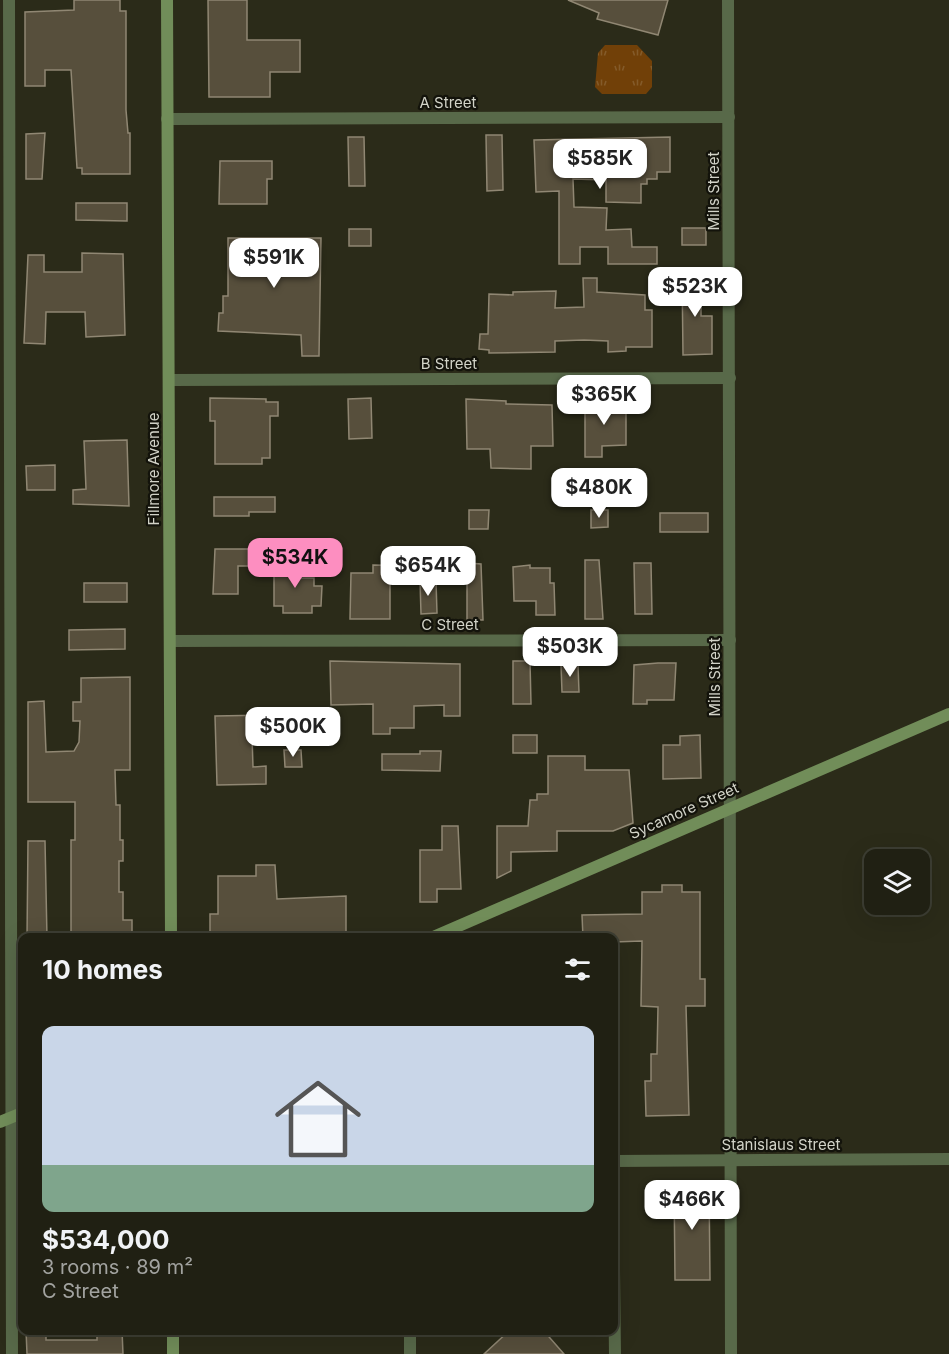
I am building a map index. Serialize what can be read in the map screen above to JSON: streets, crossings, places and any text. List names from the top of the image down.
{
  "streets": {
    "street": [
      "A Street",
      "Mills Street",
      "B Street",
      "Fillmore Avenue",
      "C Street",
      "Sycamore Street",
      "Stanislaus Street"
    ]
  },
  "crossings": [
    ["A Street", "Mills Street"],
    ["A Street", "Fillmore Avenue"],
    ["Mills Street", "B Street"],
    ["Mills Street", "C Street"],
    ["Mills Street", "Sycamore Street"],
    ["Mills Street", "Stanislaus Street"],
    ["B Street", "Fillmore Avenue"],
    ["Fillmore Avenue", "C Street"]
  ],
  "page": {
    "price": [
      "$585K",
      "$591K",
      "$523K",
      "$365K",
      "$480K",
      "$534K",
      "$654K",
      "$503K",
      "$500K",
      "$466K"
    ],
    "heading": "10 homes",
    "list": [
      {
        "name": "$534,000",
        "note": "3 rooms · 89 m² · C Street"
      }
    ]
  }
}
